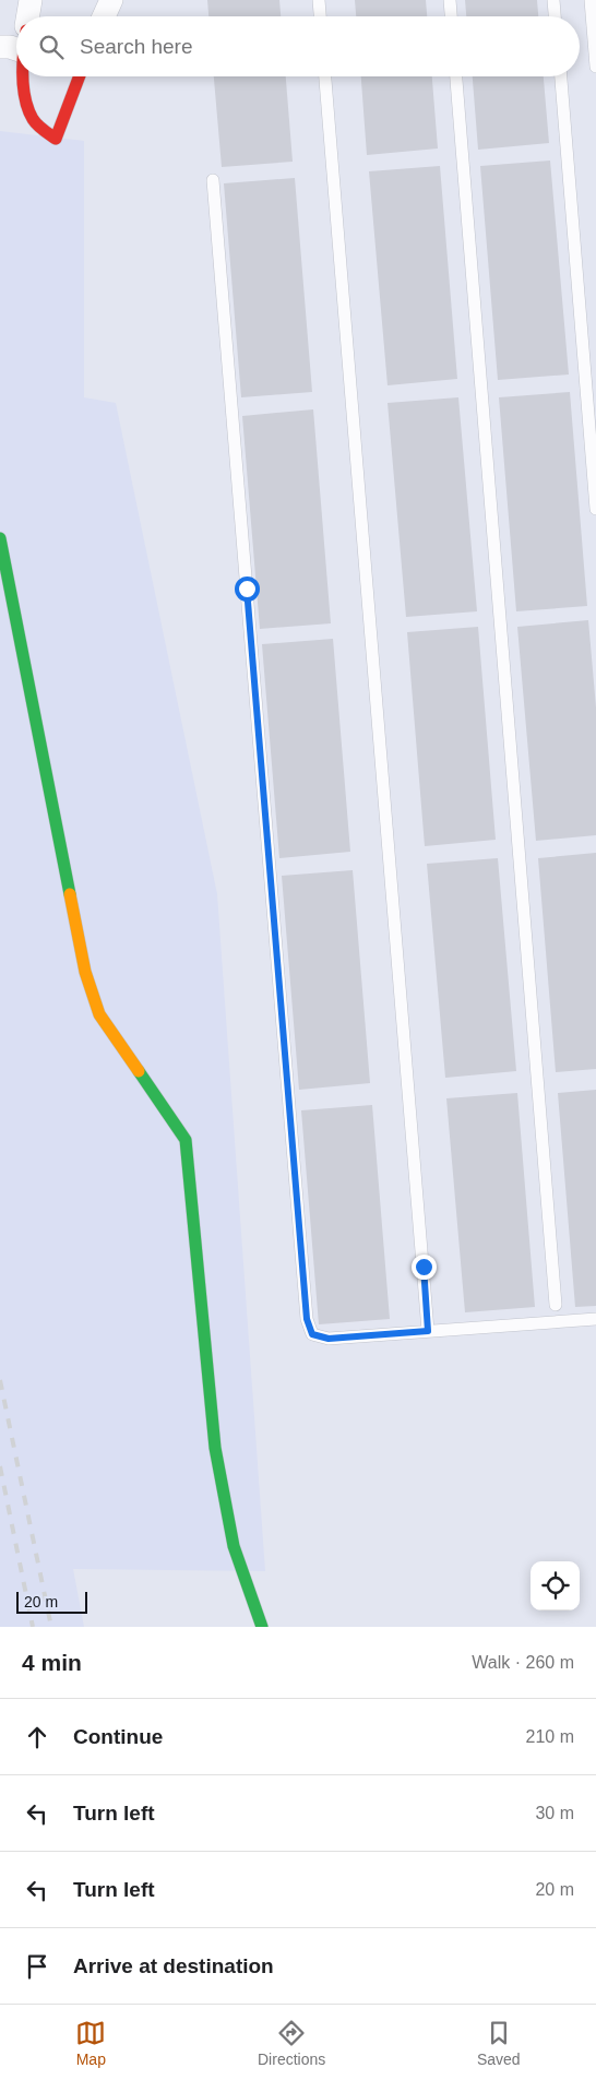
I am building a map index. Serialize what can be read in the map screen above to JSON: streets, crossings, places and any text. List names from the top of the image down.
{
  "scale_bar": "20 m",
  "page": {
    "search": "Search here",
    "scale": "20 m",
    "heading": ["4 min", "Walk · 260 m"],
    "list": [
      ["Continue", "210 m"],
      ["Turn left", "30 m"],
      ["Turn left", "20 m"],
      "Arrive at destination"
    ],
    "nav": ["Map", "Directions", "Saved"]
  }
}
